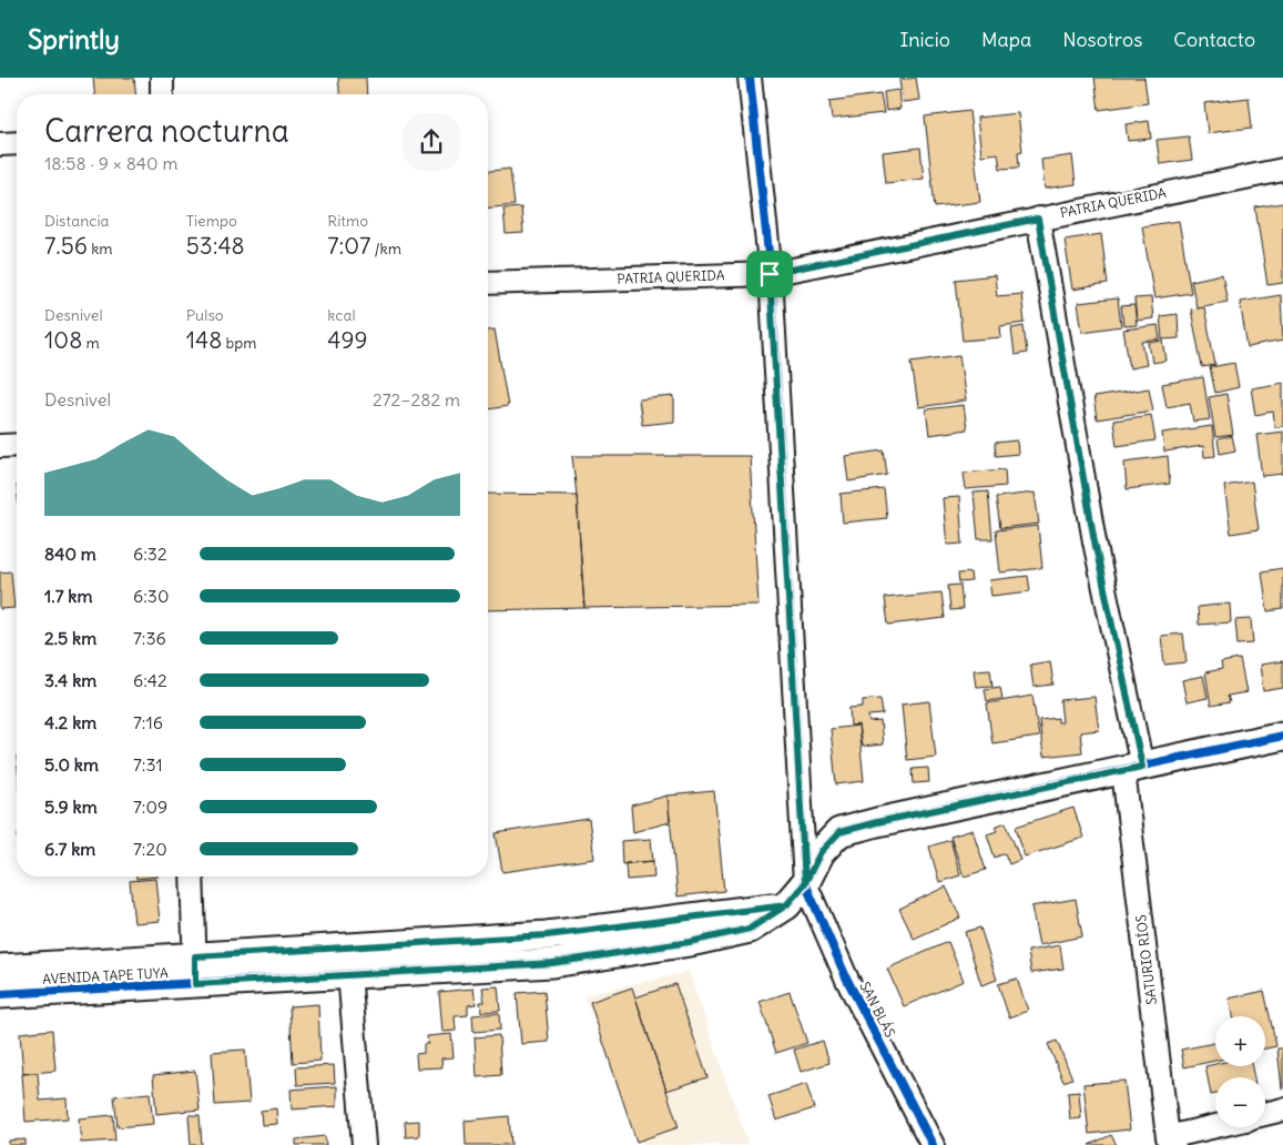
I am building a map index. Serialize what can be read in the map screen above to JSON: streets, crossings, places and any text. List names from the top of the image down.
{
  "streets": {
    "street": [
      "PATRIA QUERIDA",
      "SATURIO RÍOS",
      "AVENIDA TAPE TUYA",
      "SAN BLÁS"
    ]
  },
  "crossings": [
    ["PATRIA QUERIDA", "SATURIO RÍOS"],
    ["SATURIO RÍOS", "AVENIDA TAPE TUYA"],
    ["AVENIDA TAPE TUYA", "SAN BLÁS"]
  ],
  "page": {
    "header": "Sprintly",
    "nav": [
      "Inicio",
      "Mapa",
      "Nosotros",
      "Contacto"
    ],
    "heading": ["Carrera nocturna", "18:58 · 9 × 840 m"],
    "stats": [
      ["Distancia", "7.56 km"],
      ["Tiempo", "53:48"],
      ["Ritmo", "7:07 /km"],
      ["Desnivel", "108 m"],
      ["Pulso", "148 bpm"],
      ["kcal", "499"]
    ],
    "chart": ["Desnivel", "272–282 m"],
    "list": [
      {
        "name": "840 m",
        "note": "6:32"
      },
      {
        "name": "1.7 km",
        "note": "6:30"
      },
      {
        "name": "2.5 km",
        "note": "7:36"
      },
      {
        "name": "3.4 km",
        "note": "6:42"
      },
      {
        "name": "4.2 km",
        "note": "7:16"
      },
      {
        "name": "5.0 km",
        "note": "7:31"
      },
      {
        "name": "5.9 km",
        "note": "7:09"
      },
      {
        "name": "6.7 km",
        "note": "7:20"
      }
    ],
    "map_buttons": ["+", "−"]
  }
}
